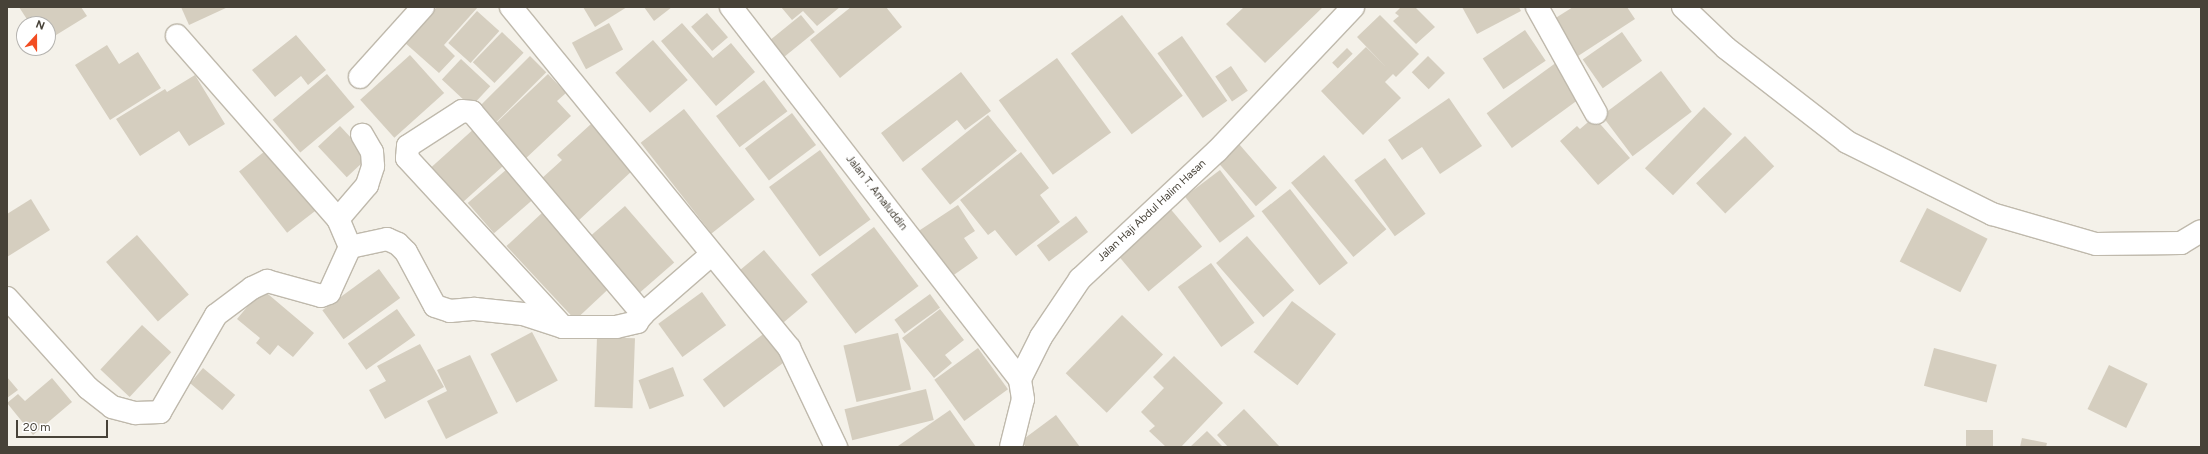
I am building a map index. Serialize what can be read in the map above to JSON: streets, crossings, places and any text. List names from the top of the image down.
{
  "streets": {
    "street": ["Jalan T. Amaluddin", "Jalan Haji Abdul Halim Hasan"]
  },
  "crossings": [
    ["Jalan T. Amaluddin", "Jalan Haji Abdul Halim Hasan"]
  ],
  "scale_bar": "20 m",
  "north": "top"
}
